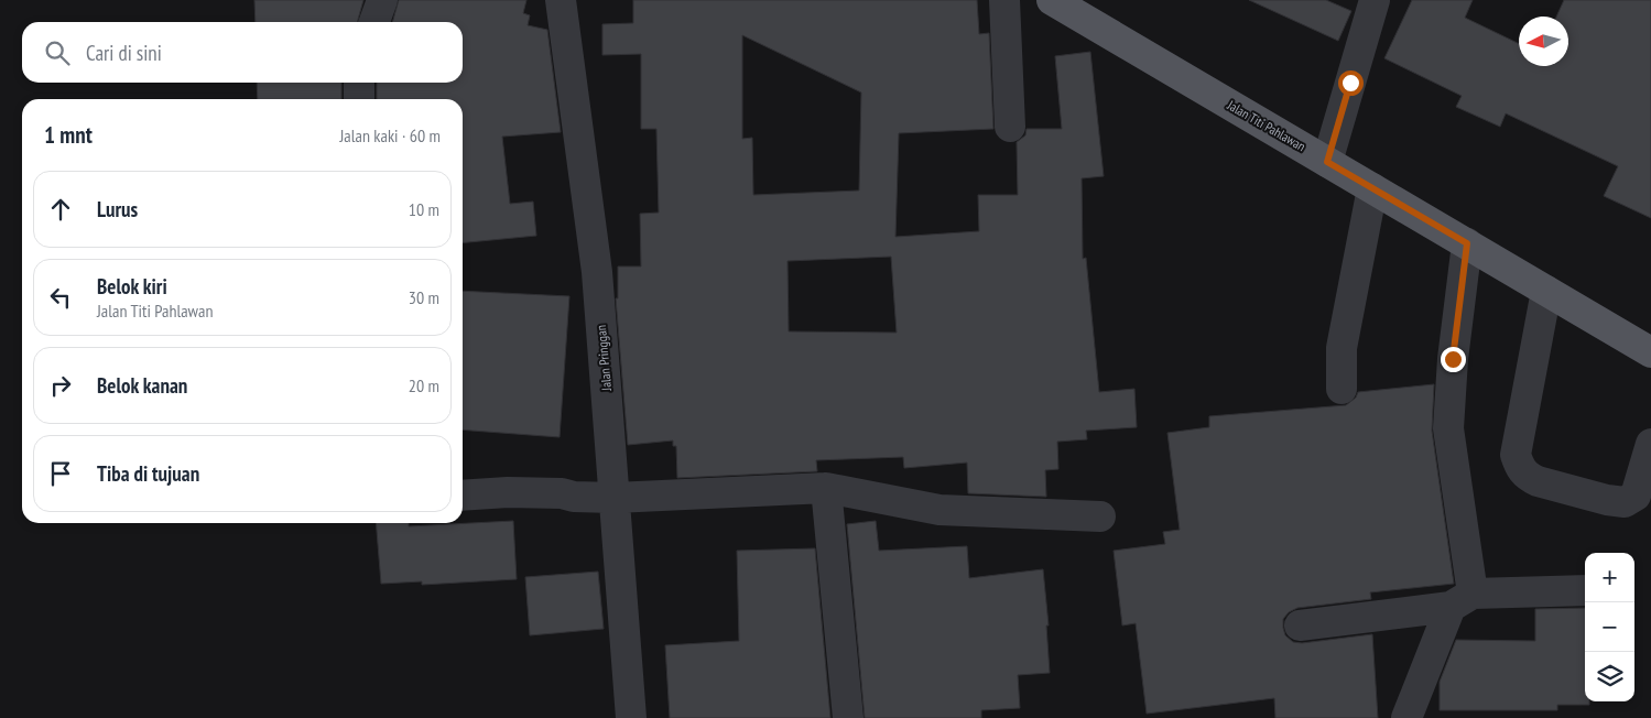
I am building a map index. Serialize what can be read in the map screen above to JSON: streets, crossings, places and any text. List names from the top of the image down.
{
  "streets": {
    "main road": ["Jalan Titi Pahlawan"],
    "street": ["Jalan Pringgan"]
  },
  "north": "left",
  "page": {
    "search": "Cari di sini",
    "heading": ["1 mnt", "Jalan kaki · 60 m"],
    "list": [
      ["Lurus", "10 m"],
      ["Belok kiri", "Jalan Titi Pahlawan", "30 m"],
      ["Belok kanan", "20 m"],
      "Tiba di tujuan"
    ],
    "map_buttons": ["+", "−"]
  }
}
